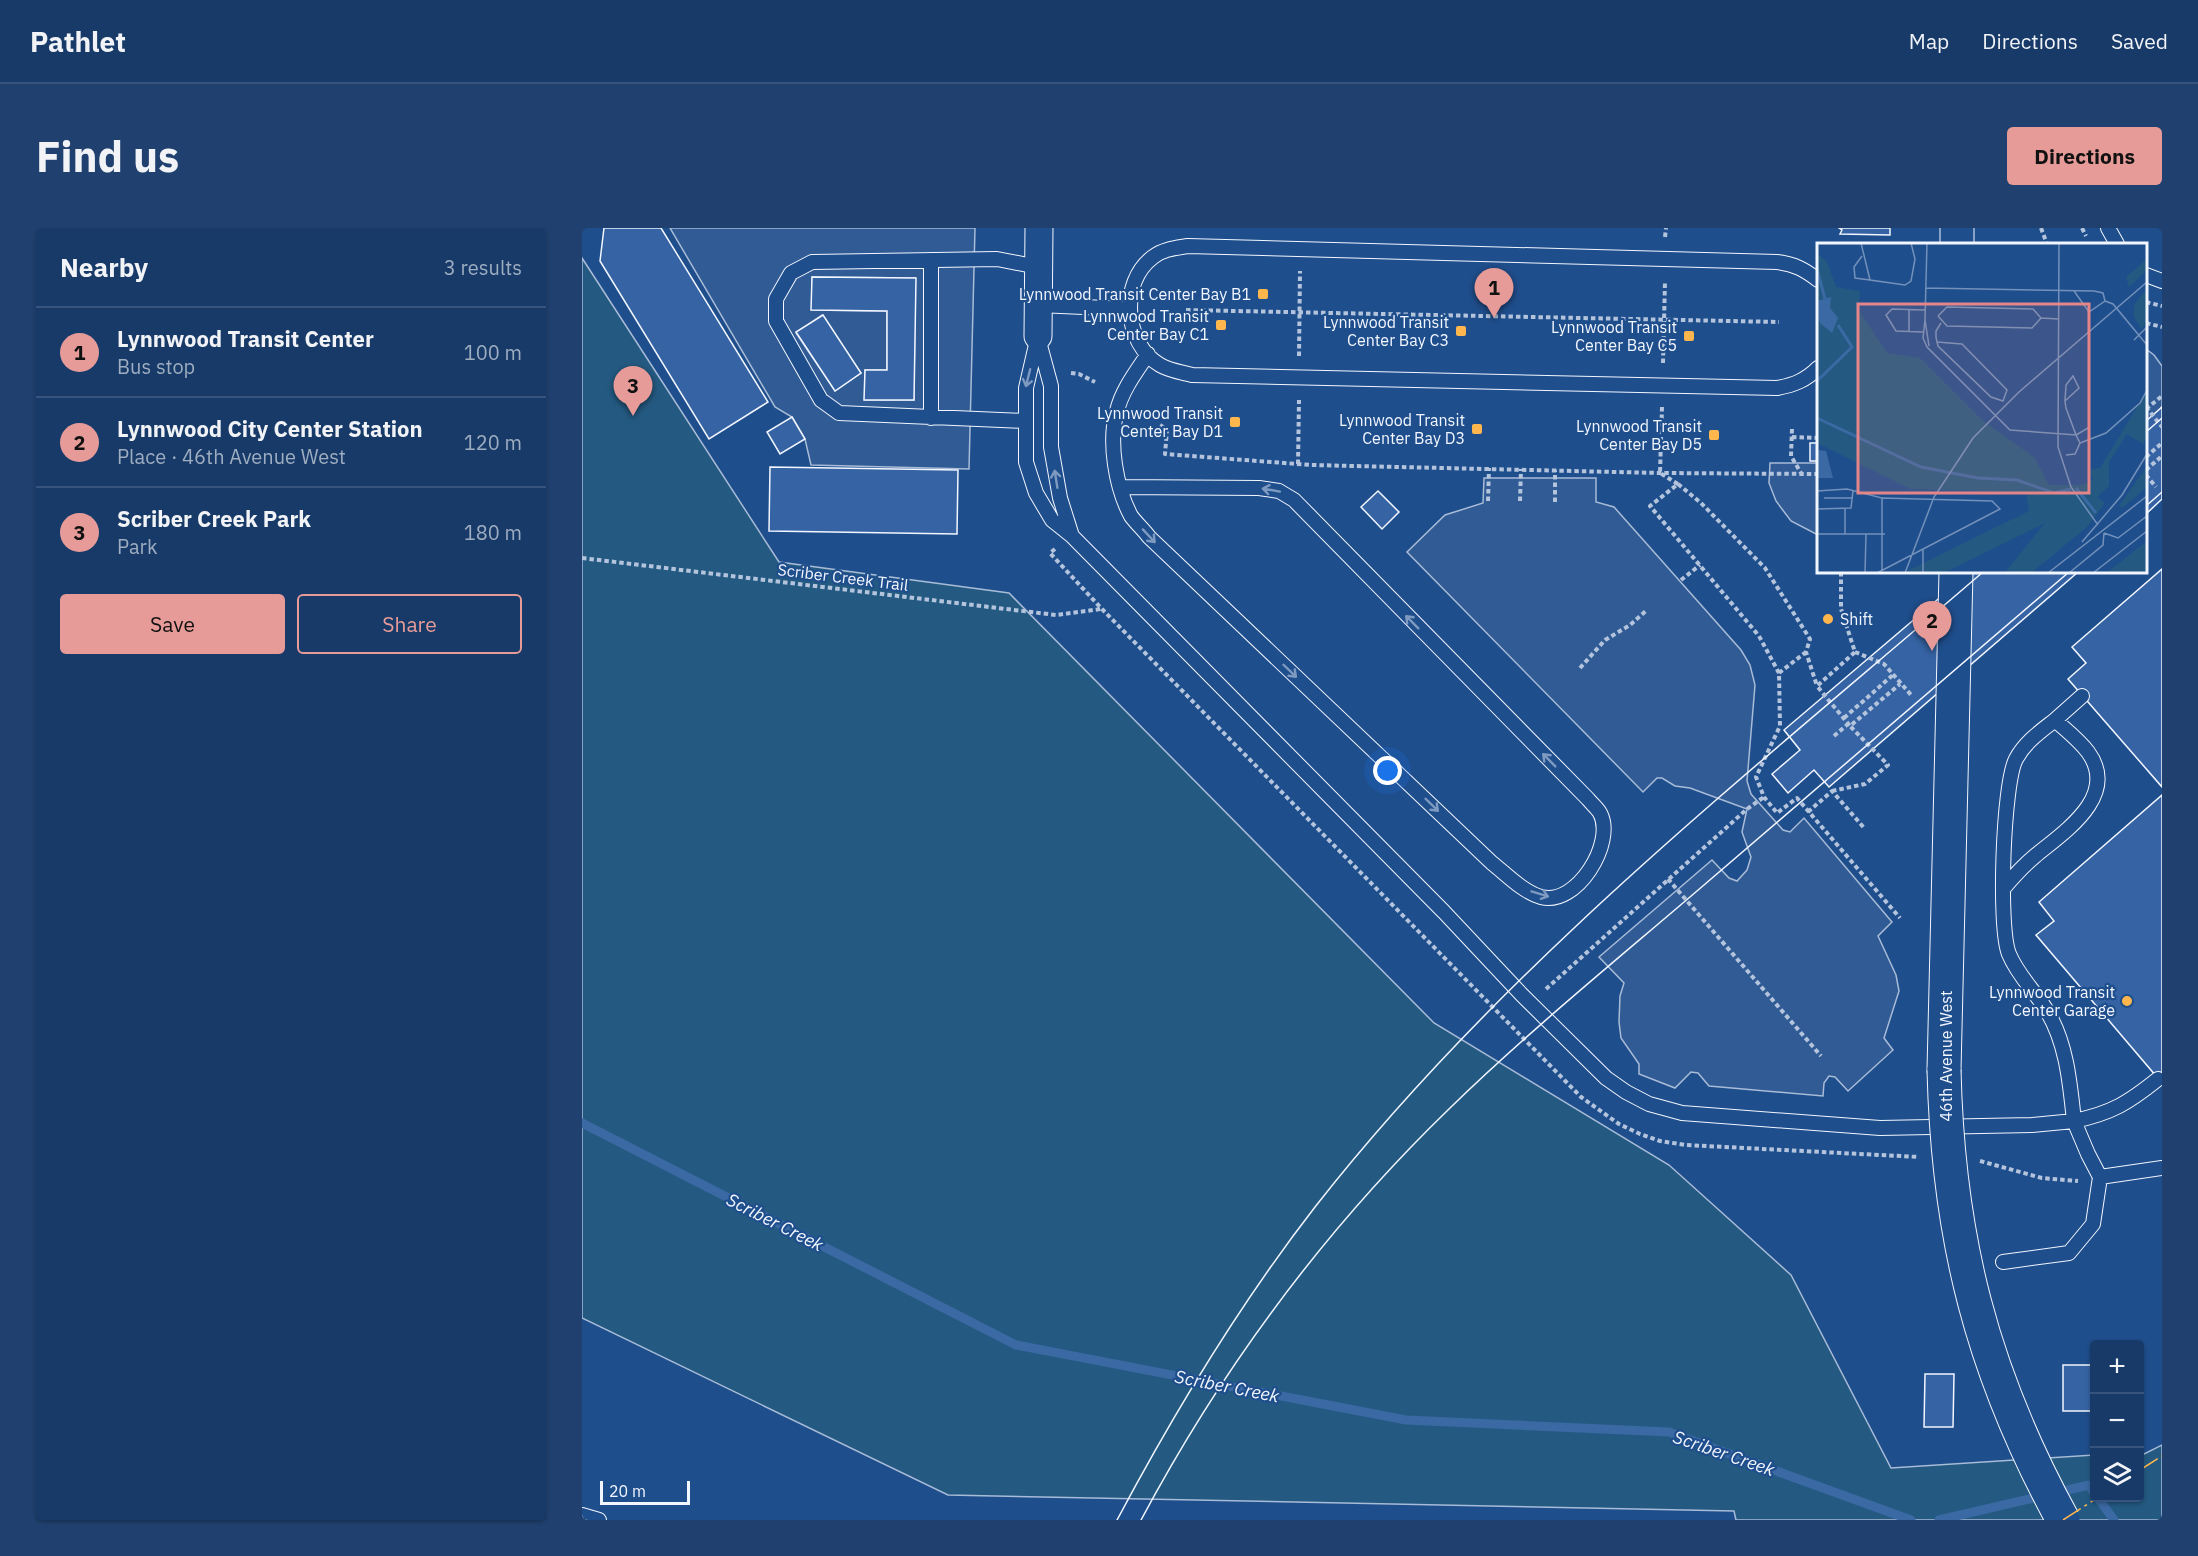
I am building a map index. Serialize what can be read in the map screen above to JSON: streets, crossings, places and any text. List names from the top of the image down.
{
  "streets": {
    "street": ["46th Avenue West"],
    "path": ["Scriber Creek Trail"]
  },
  "water": ["Scriber Creek"],
  "places": {
    "transit": [
      "Lynnwood Transit Center Bay B1",
      "Lynnwood Transit Center Bay C1",
      "Lynnwood Transit Center Bay C3",
      "Lynnwood Transit Center Bay C5",
      "Lynnwood Transit Center Bay D1",
      "Lynnwood Transit Center Bay D3",
      "Lynnwood Transit Center Bay D5"
    ],
    "other": ["Shift", "Lynnwood Transit Center Garage"]
  },
  "scale_bar": "20 m",
  "page": {
    "header": "Pathlet",
    "nav": ["Map", "Directions", "Saved"],
    "buttons": [
      "Directions",
      ["Save", "Share"]
    ],
    "title": "Find us",
    "heading": ["Nearby", "3 results"],
    "pins": ["1", "3", "2"],
    "list": [
      {
        "mark": "1",
        "name": "Lynnwood Transit Center",
        "note": "Bus stop",
        "value": "100 m"
      },
      {
        "mark": "2",
        "name": "Lynnwood City Center Station",
        "note": "Place · 46th Avenue West",
        "value": "120 m"
      },
      {
        "mark": "3",
        "name": "Scriber Creek Park",
        "note": "Park",
        "value": "180 m"
      }
    ],
    "map_buttons": ["+", "−"],
    "scale": "20 m"
  }
}
